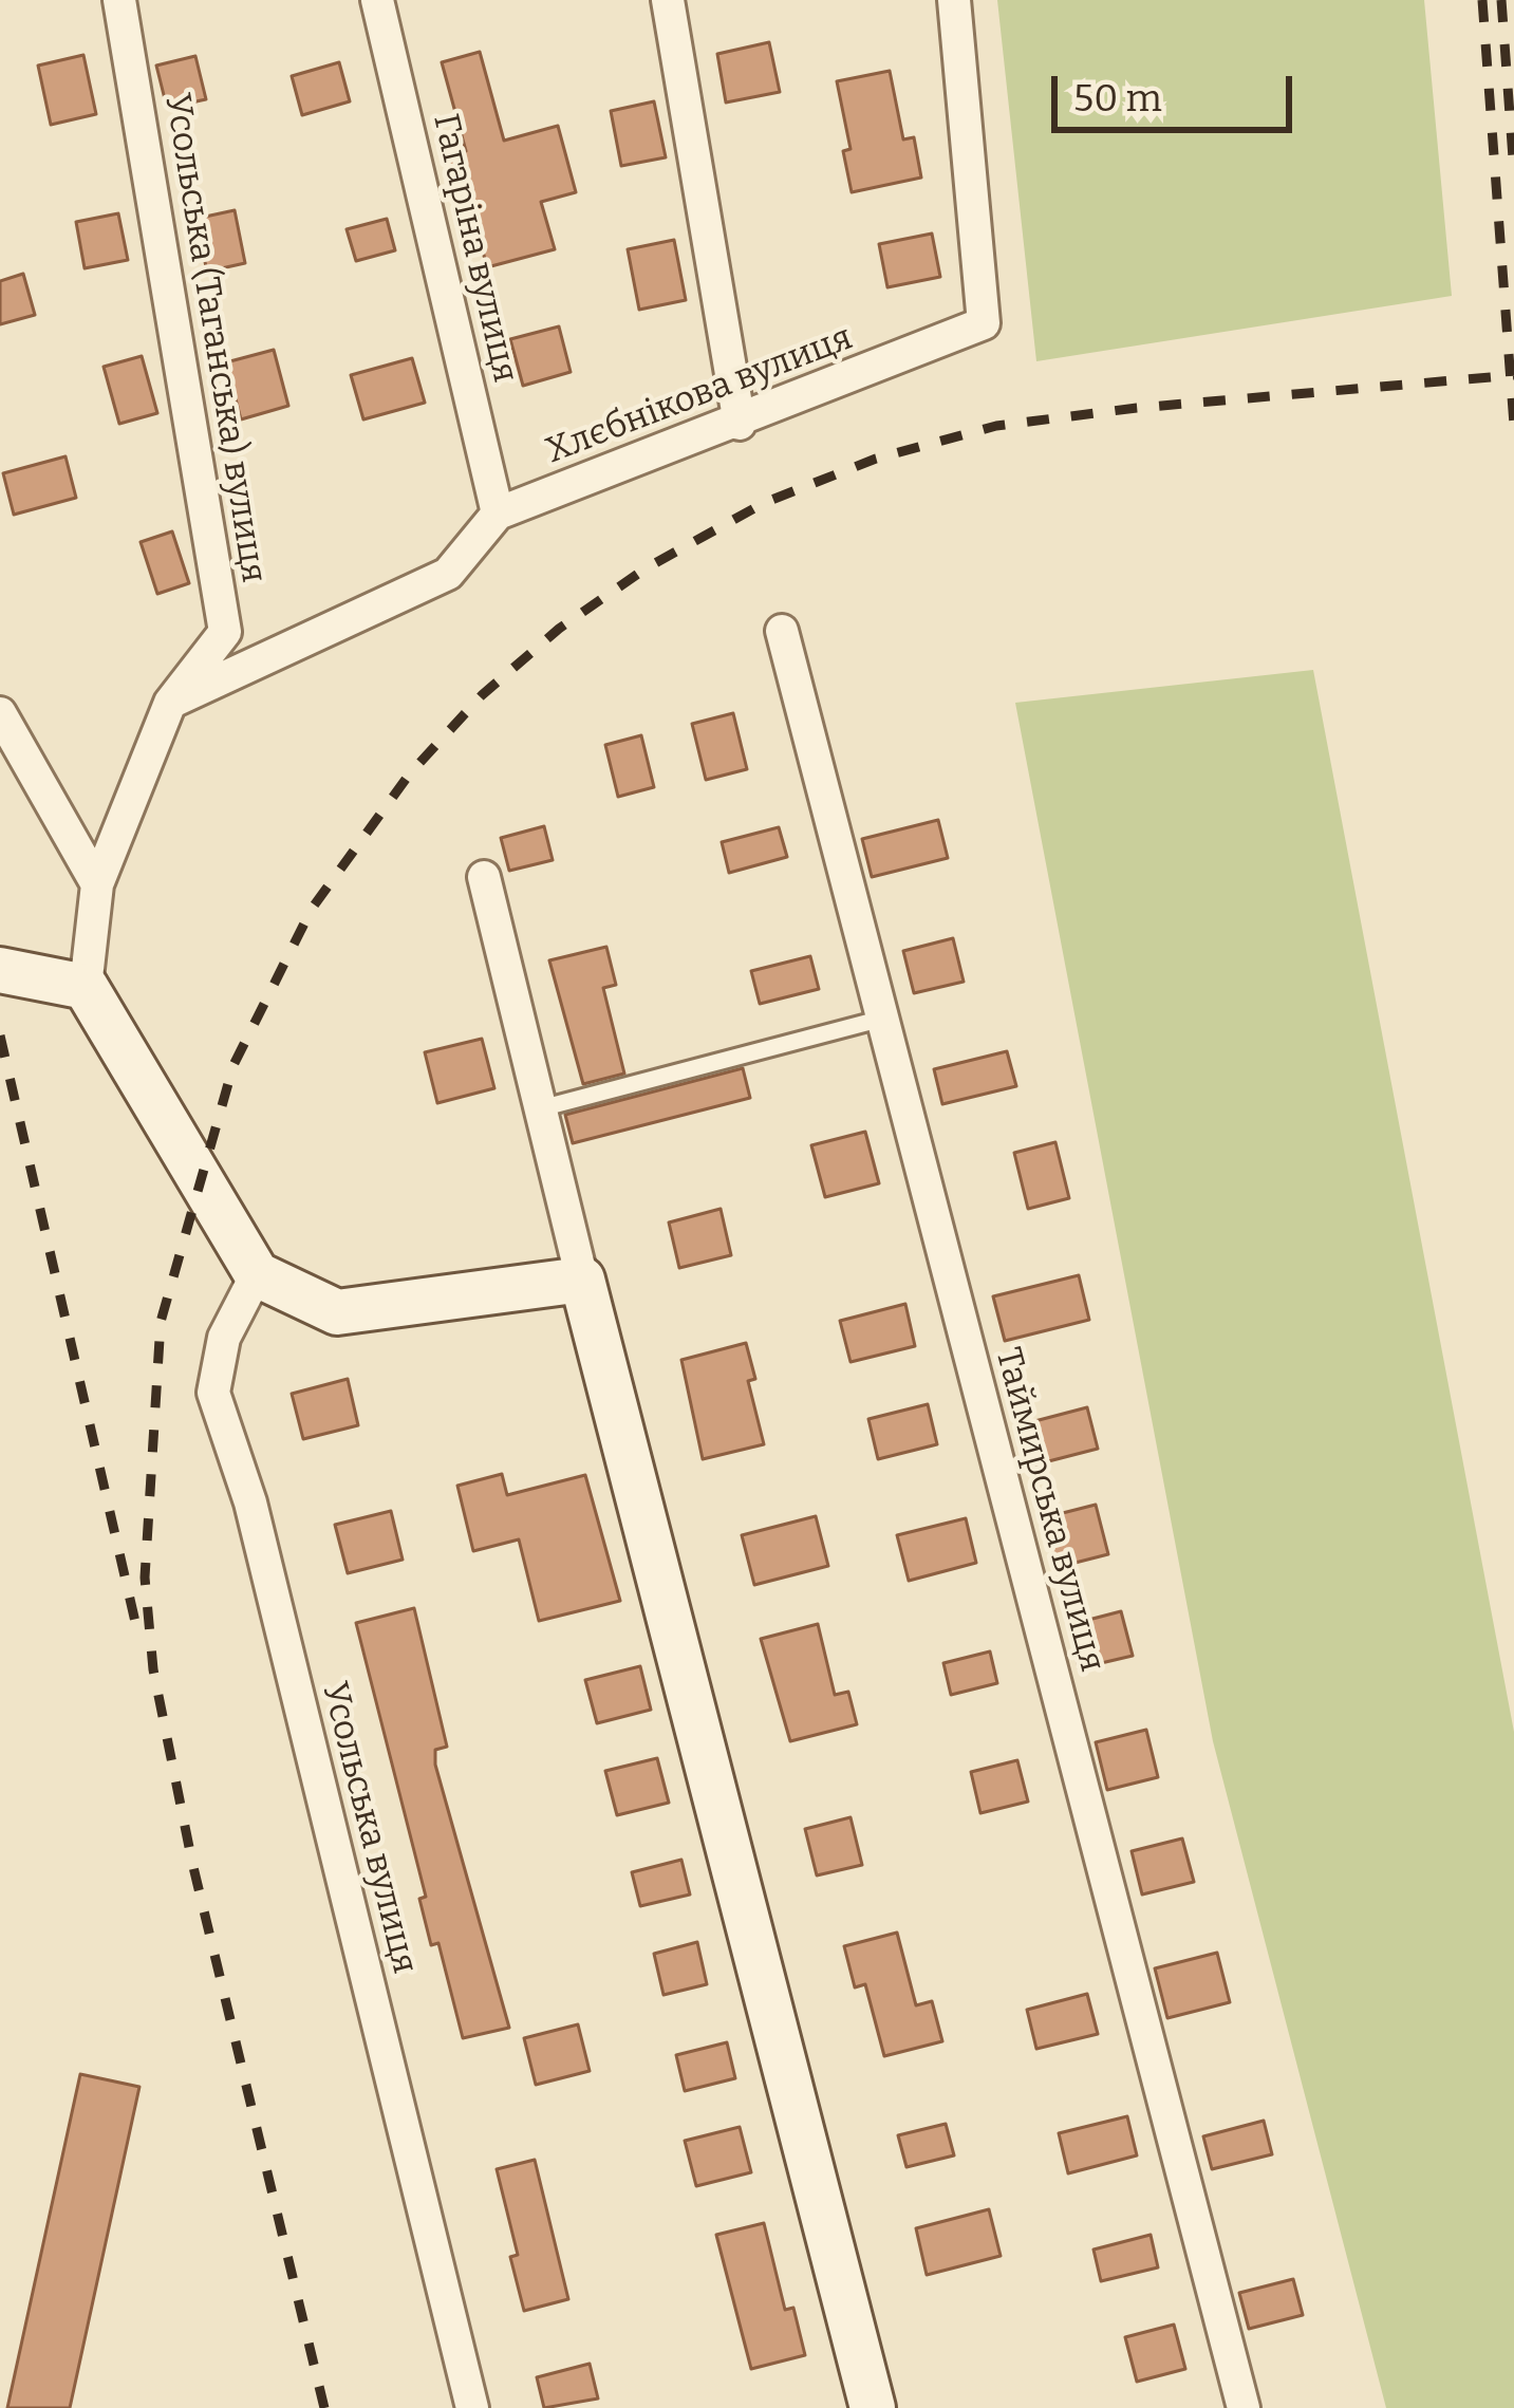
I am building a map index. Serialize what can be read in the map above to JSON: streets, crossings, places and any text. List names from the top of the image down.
{
  "streets": {
    "street": [
      "Гагаріна вулиця",
      "Усольська (Таганська) вулиця",
      "Хлєбнікова вулиця",
      "Таймирська вулиця",
      "Усольська вулиця"
    ]
  },
  "crossings": [
    ["Гагаріна вулиця", "Хлєбнікова вулиця"],
    ["Усольська (Таганська) вулиця", "Хлєбнікова вулиця"]
  ],
  "scale_bar": "50 m"
}
